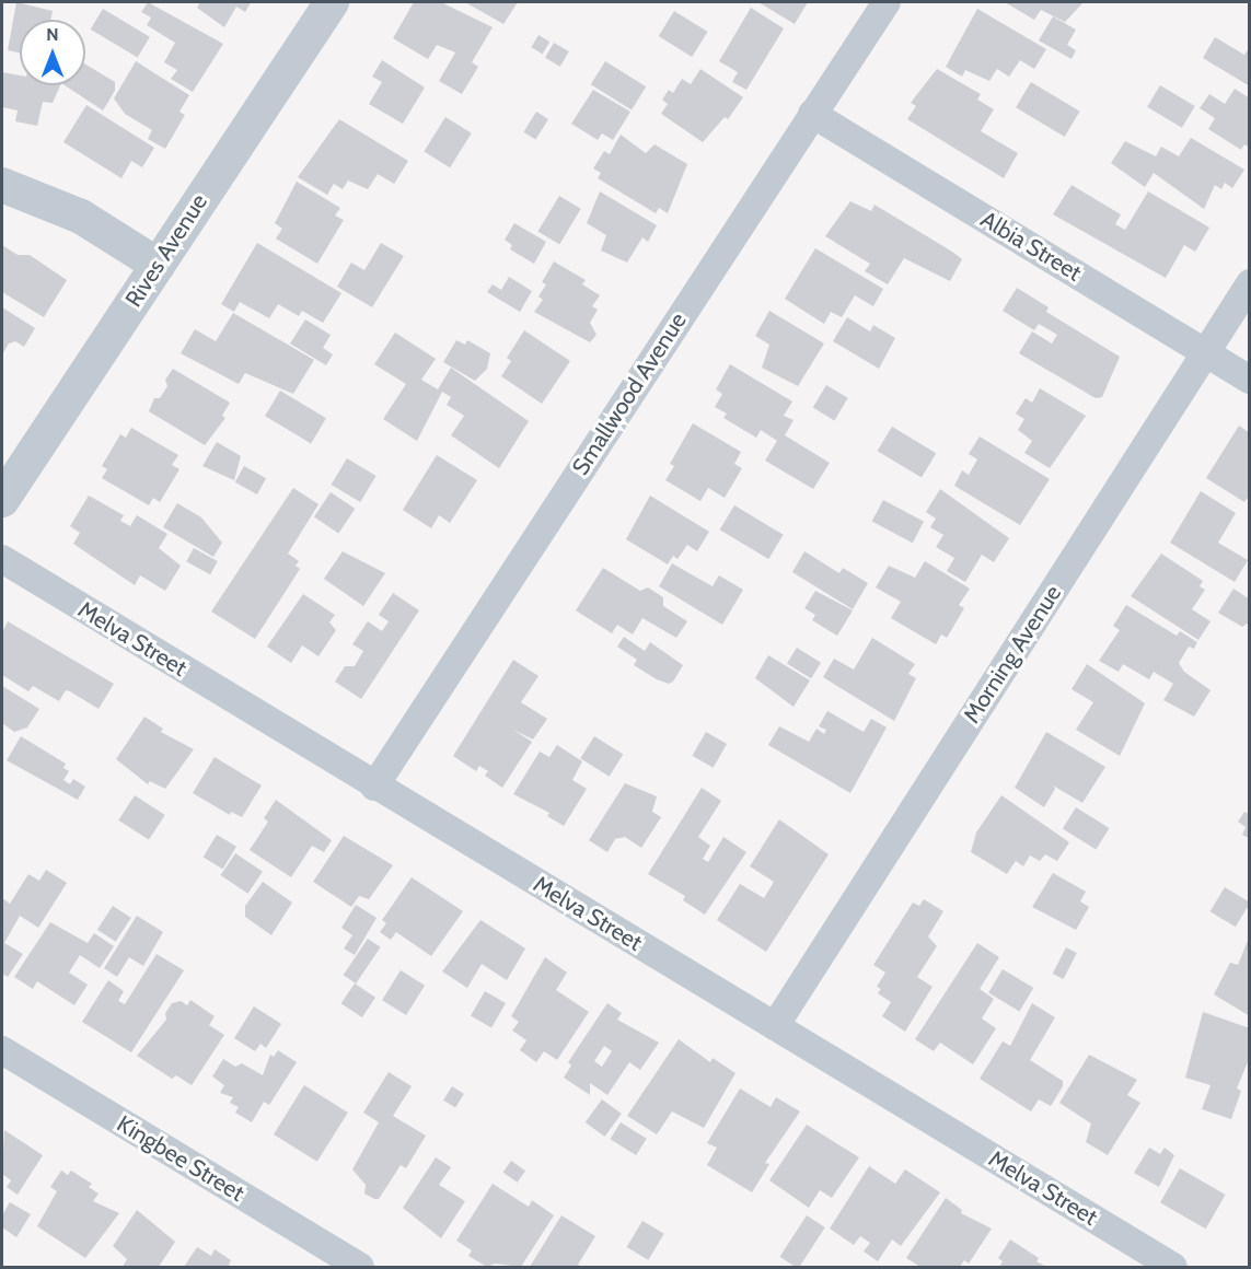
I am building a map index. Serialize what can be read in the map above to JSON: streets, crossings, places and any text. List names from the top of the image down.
{
  "streets": {
    "street": [
      "Albia Street",
      "Rives Avenue",
      "Smallwood Avenue",
      "Melva Street",
      "Morning Avenue",
      "Kingbee Street"
    ]
  },
  "crossings": [
    ["Albia Street", "Smallwood Avenue"],
    ["Albia Street", "Morning Avenue"],
    ["Smallwood Avenue", "Melva Street"],
    ["Melva Street", "Morning Avenue"]
  ],
  "north": "top"
}
